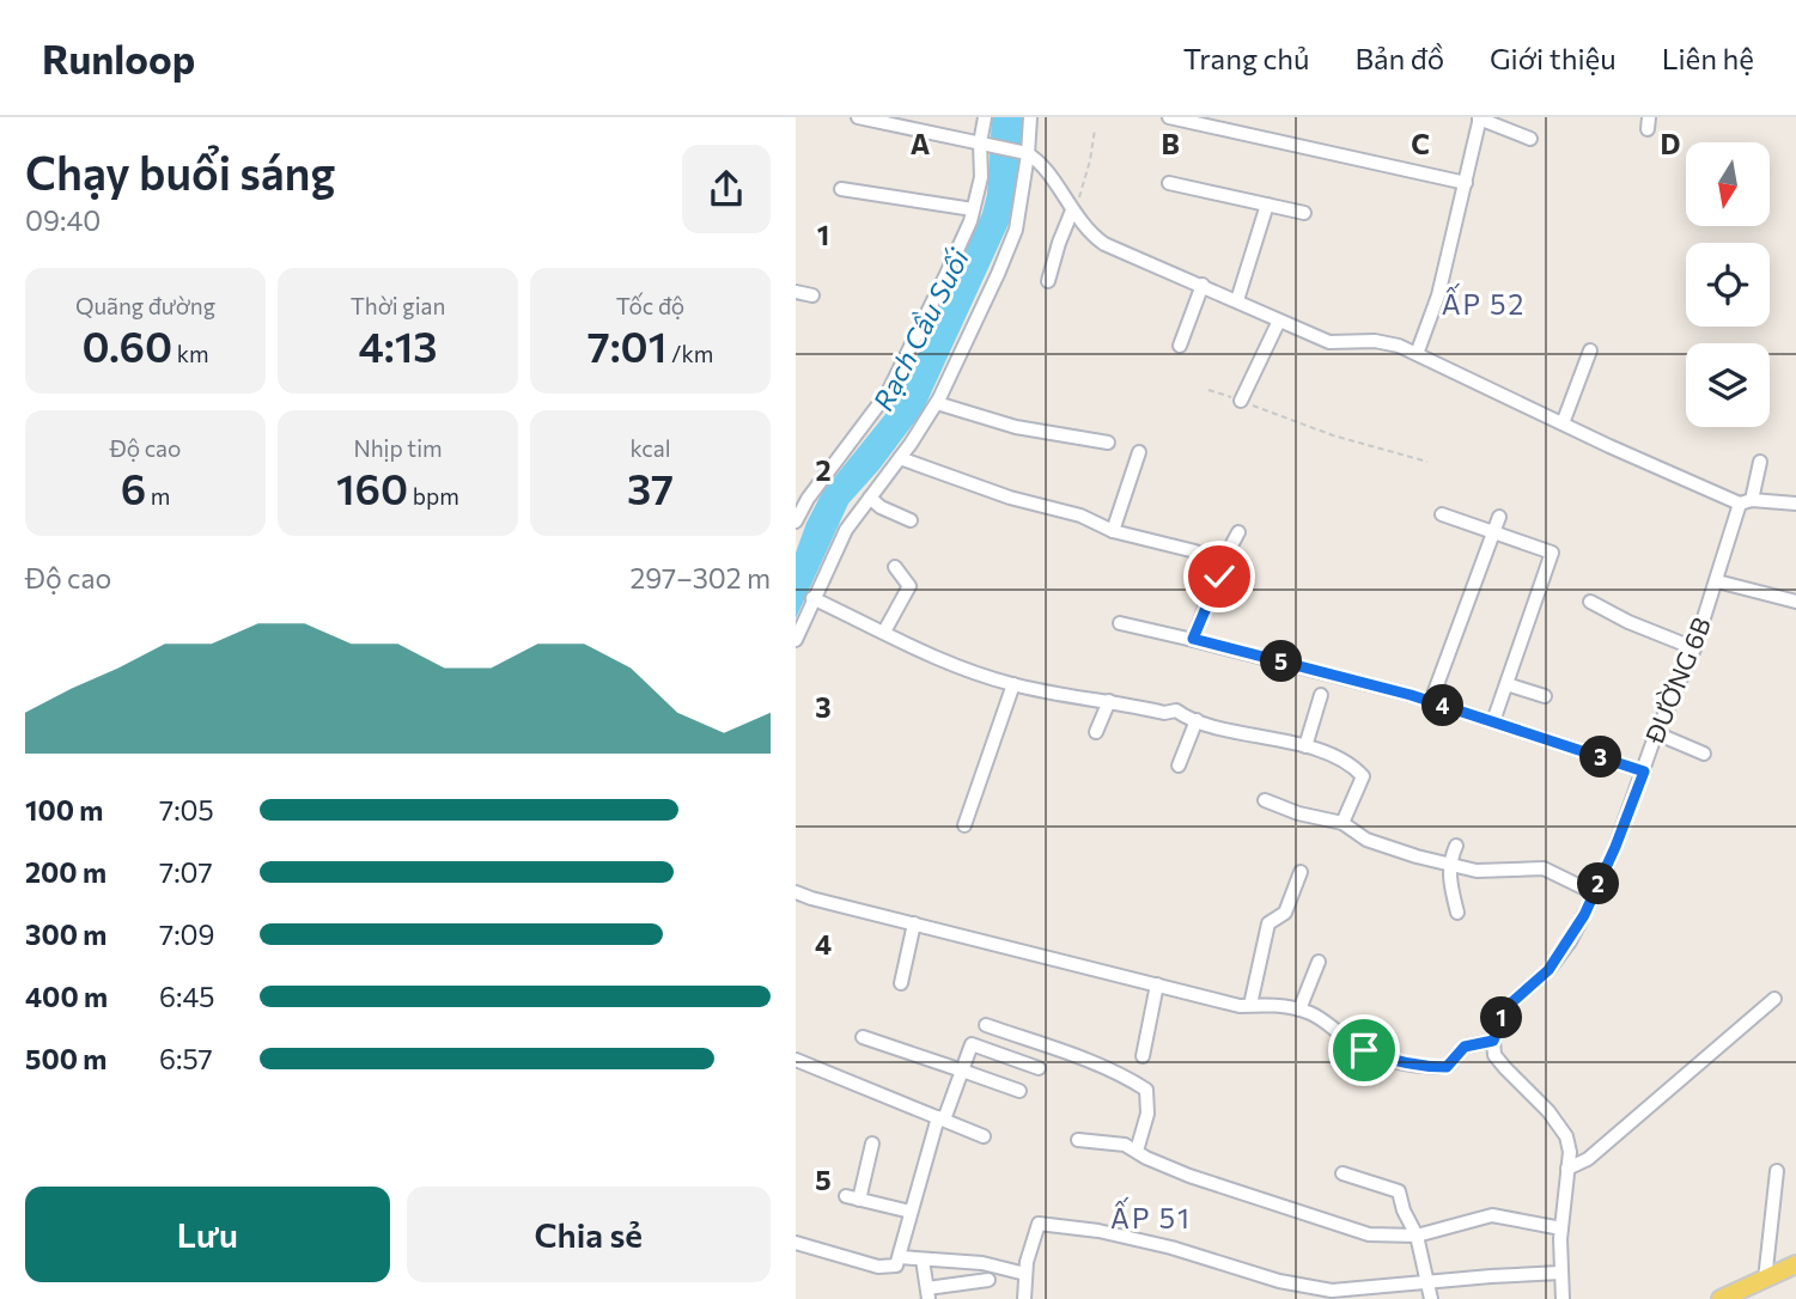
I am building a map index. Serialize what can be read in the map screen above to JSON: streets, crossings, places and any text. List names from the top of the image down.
{
  "streets": {
    "street": ["ĐƯỜNG 6B"]
  },
  "districts": ["ẤP 52", "ẤP 51"],
  "water": ["Rạch Cầu Suối"],
  "north": "bottom",
  "page": {
    "header": "Runloop",
    "nav": [
      "Trang chủ",
      "Bản đồ",
      "Giới thiệu",
      "Liên hệ"
    ],
    "heading": ["Chạy buổi sáng", "09:40"],
    "stats": [
      ["Quãng đường", "0.60 km"],
      ["Thời gian", "4:13"],
      ["Tốc độ", "7:01 /km"],
      ["Độ cao", "6 m"],
      ["Nhịp tim", "160 bpm"],
      ["kcal", "37"]
    ],
    "chart": ["Độ cao", "297–302 m"],
    "pins": [
      "5",
      "4",
      "3",
      "2",
      "1"
    ],
    "list": [
      {
        "name": "100 m",
        "note": "7:05"
      },
      {
        "name": "200 m",
        "note": "7:07"
      },
      {
        "name": "300 m",
        "note": "7:09"
      },
      {
        "name": "400 m",
        "note": "6:45"
      },
      {
        "name": "500 m",
        "note": "6:57"
      }
    ],
    "buttons": ["Lưu", "Chia sẻ"]
  },
  "grid": {
    "columns": [
      "A",
      "B",
      "C",
      "D"
    ],
    "rows": [
      "1",
      "2",
      "3",
      "4",
      "5"
    ]
  }
}
